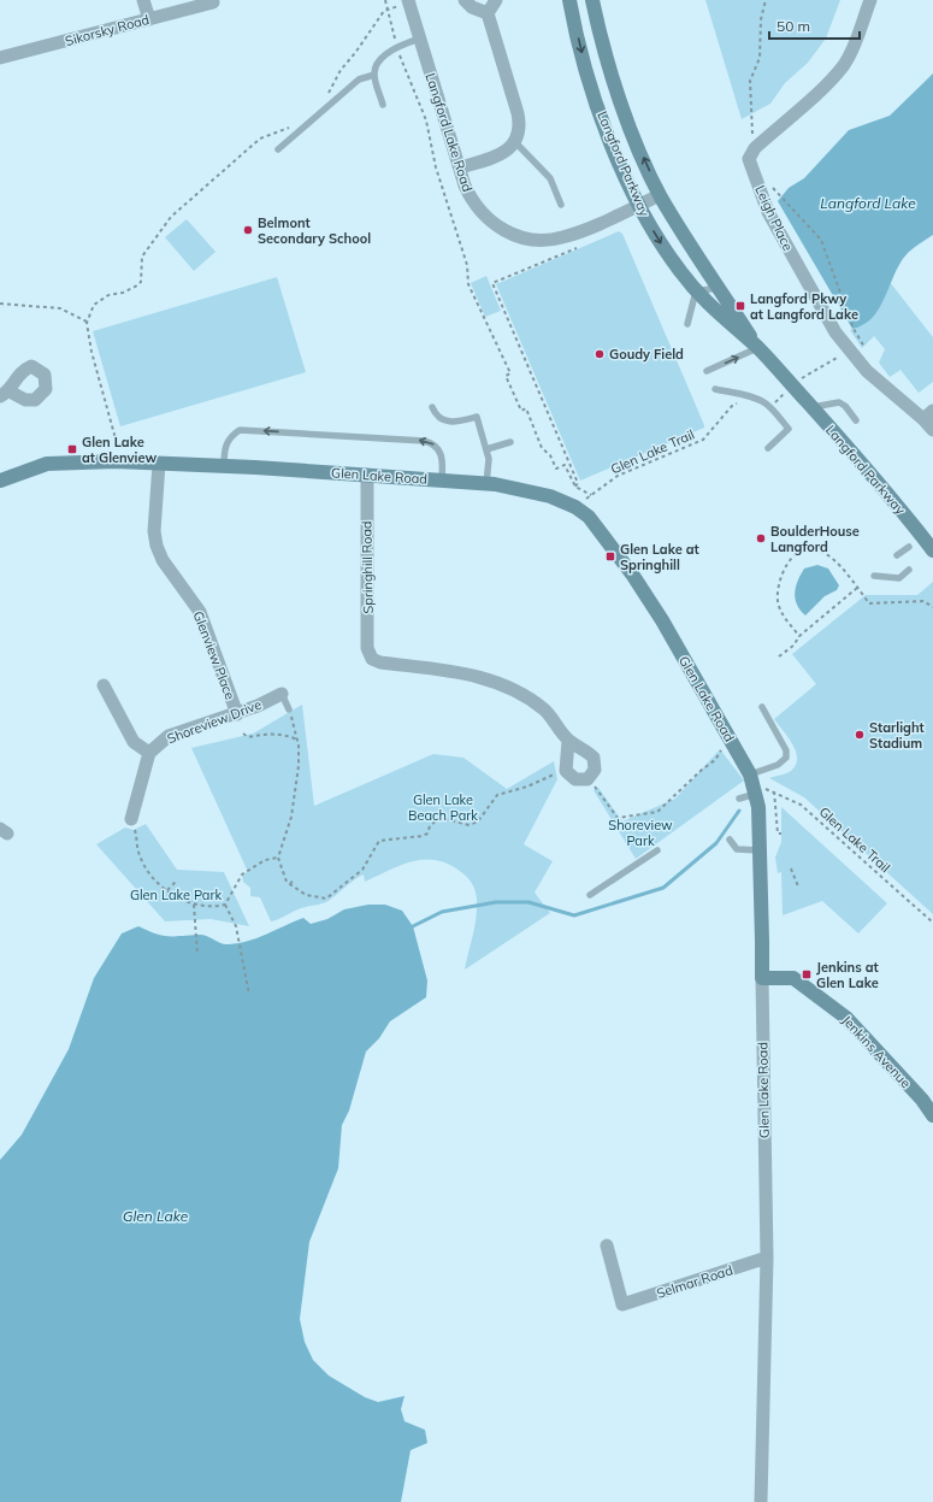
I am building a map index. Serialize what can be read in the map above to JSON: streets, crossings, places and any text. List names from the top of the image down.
{
  "streets": {
    "street": [
      "Sikorsky Road",
      "Langford Lake Road",
      "Langford Parkway",
      "Leigh Place",
      "Glen Lake Road",
      "Springhill Road",
      "Glenview Place",
      "Shoreview Drive",
      "Jenkins Avenue",
      "Selmar Road"
    ],
    "path": ["Glen Lake Trail"]
  },
  "crossings": [
    ["Langford Lake Road", "Langford Parkway"],
    ["Glen Lake Trail", "Glen Lake Road"],
    ["Glen Lake Road", "Springhill Road"],
    ["Glen Lake Road", "Glenview Place"],
    ["Glen Lake Road", "Jenkins Avenue"],
    ["Glen Lake Road", "Selmar Road"],
    ["Glenview Place", "Shoreview Drive"]
  ],
  "water": ["Langford Lake", "Glen Lake"],
  "parks": ["Glen Lake Beach Park", "Shoreview Park", "Glen Lake Park"],
  "places": {
    "other": [
      "Belmont Secondary School",
      "Goudy Field",
      "BoulderHouse Langford",
      "Starlight Stadium"
    ],
    "transit": [
      "Langford Pkwy at Langford Lake",
      "Glen Lake at Glenview",
      "Glen Lake at Springhill",
      "Jenkins at Glen Lake"
    ]
  },
  "scale_bar": "50 m"
}
